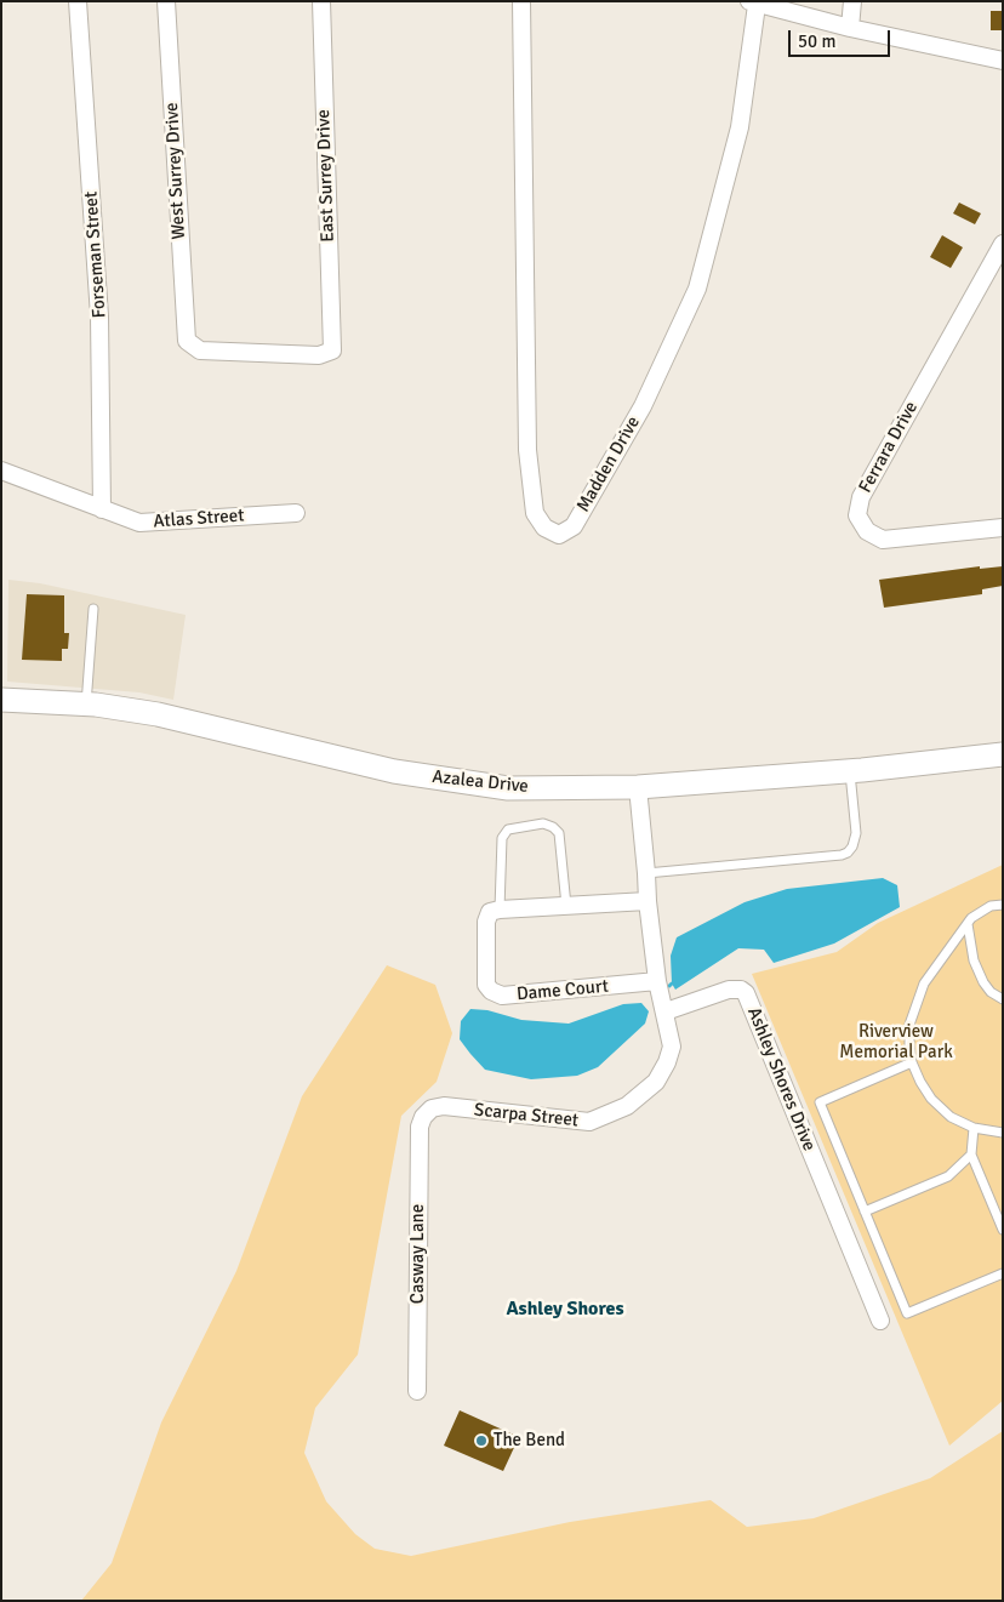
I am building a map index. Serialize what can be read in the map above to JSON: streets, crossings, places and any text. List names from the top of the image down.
{
  "streets": {
    "street": [
      "West Surrey Drive",
      "East Surrey Drive",
      "Forseman Street",
      "Ferrara Drive",
      "Madden Drive",
      "Atlas Street",
      "Azalea Drive",
      "Dame Court",
      "Ashley Shores Drive",
      "Scarpa Street",
      "Casway Lane"
    ]
  },
  "crossings": [
    ["West Surrey Drive", "East Surrey Drive"],
    ["Forseman Street", "Atlas Street"],
    ["Ashley Shores Drive", "Scarpa Street"],
    ["Scarpa Street", "Casway Lane"]
  ],
  "districts": ["Ashley Shores"],
  "parks": ["Riverview Memorial Park"],
  "places": ["The Bend"],
  "scale_bar": "50 m"
}
